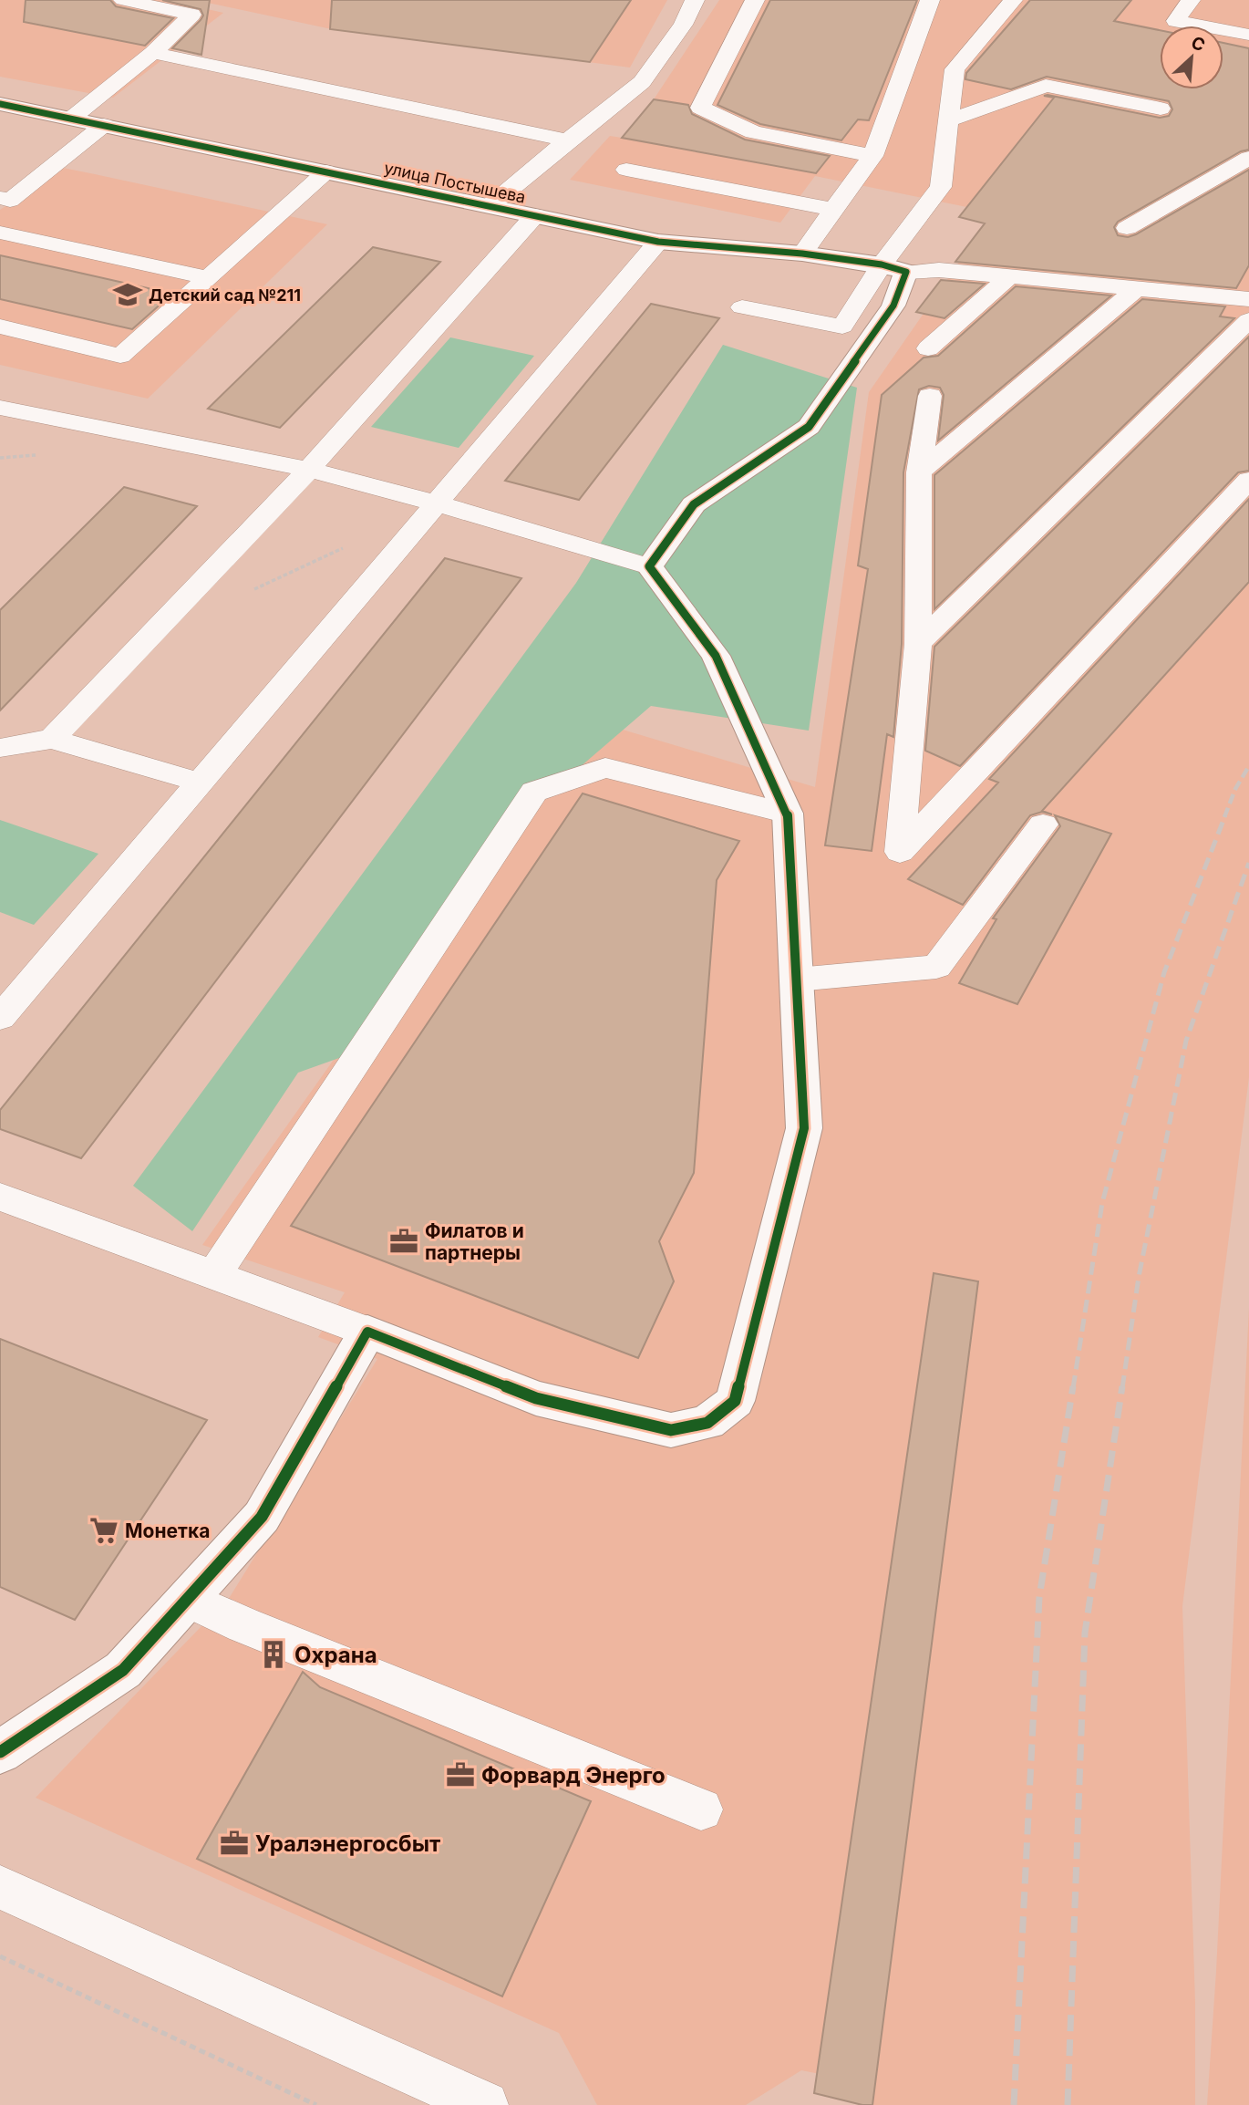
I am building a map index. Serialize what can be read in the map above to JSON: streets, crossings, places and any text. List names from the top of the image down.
{
  "streets": {
    "street": ["улица Постышева"]
  },
  "places": {
    "school or university": ["Детский сад №211"],
    "office": ["Филатов и партнеры", "Форвард Энерго", "Уралэнергосбыт"],
    "supermarket": ["Монетка"],
    "building": ["Охрана"]
  },
  "north": "top right"
}
